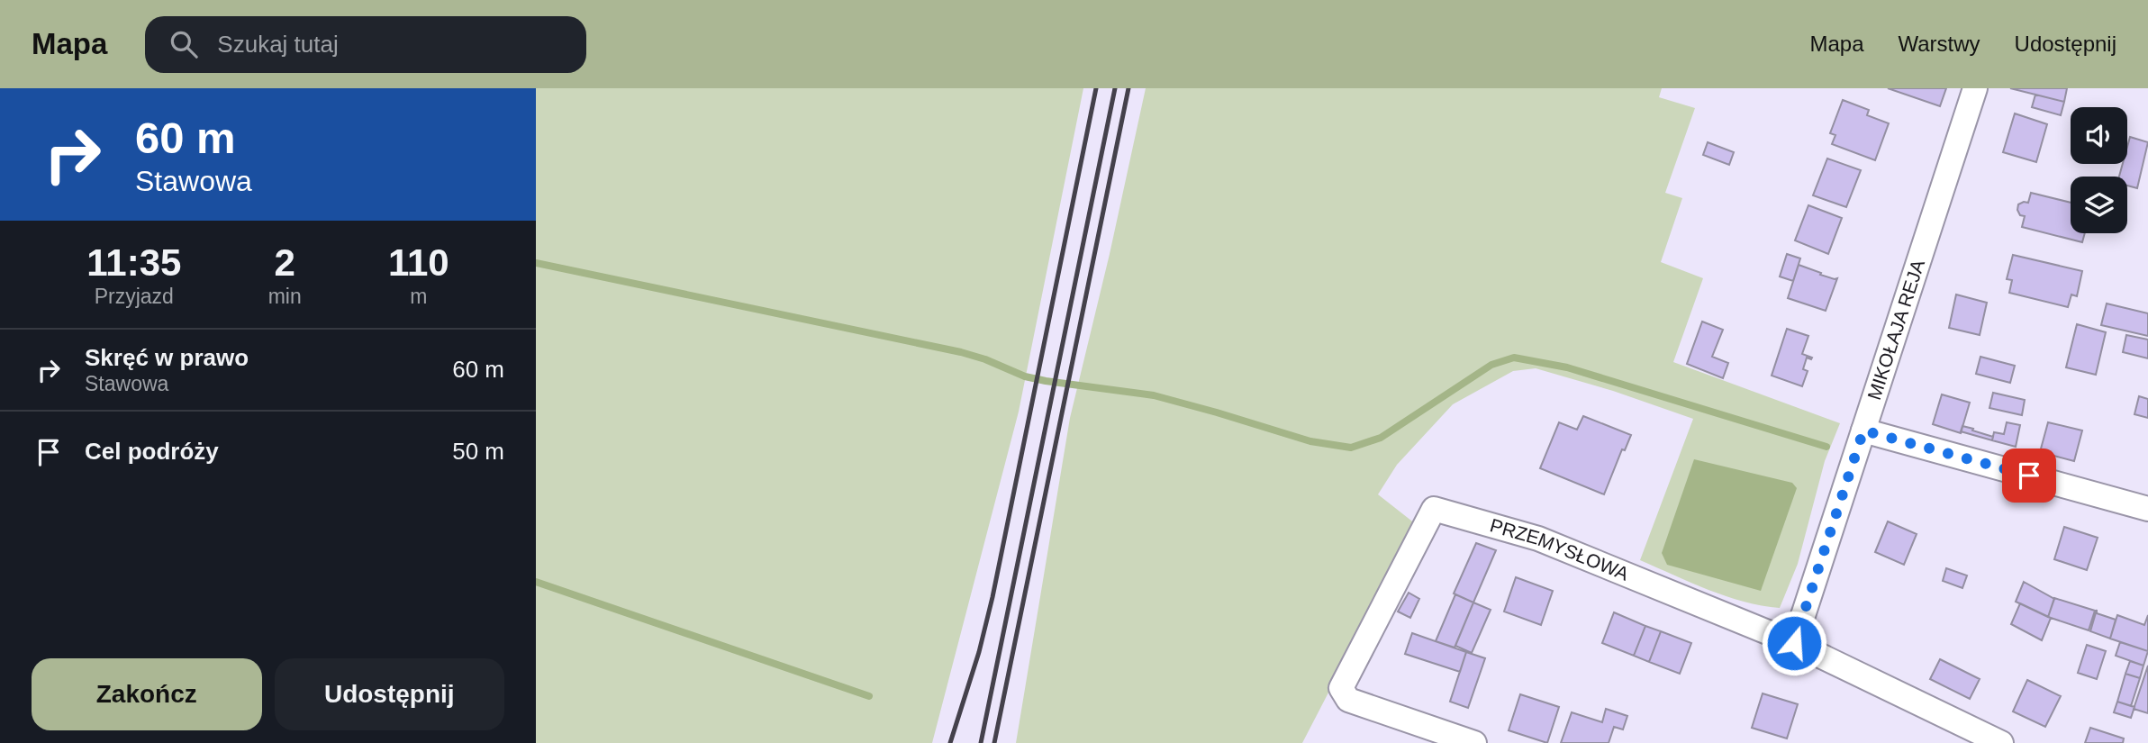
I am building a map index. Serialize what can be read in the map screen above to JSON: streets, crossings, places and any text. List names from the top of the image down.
{
  "streets": {
    "street": ["MIKOŁAJA REJA", "PRZEMYSŁOWA"]
  },
  "crossings": [
    ["MIKOŁAJA REJA", "PRZEMYSŁOWA"]
  ],
  "page": {
    "header": "Mapa",
    "search": "Szukaj tutaj",
    "nav": ["Mapa", "Warstwy", "Udostępnij"],
    "turn": ["60 m", "Stawowa"],
    "eta": [
      "11:35",
      "Przyjazd",
      "2",
      "min",
      "110",
      "m"
    ],
    "list": [
      {
        "name": "Skręć w prawo",
        "note": "Stawowa",
        "value": "60 m"
      },
      {
        "name": "Cel podróży",
        "value": "50 m"
      }
    ],
    "buttons": ["Zakończ", "Udostępnij"]
  }
}
